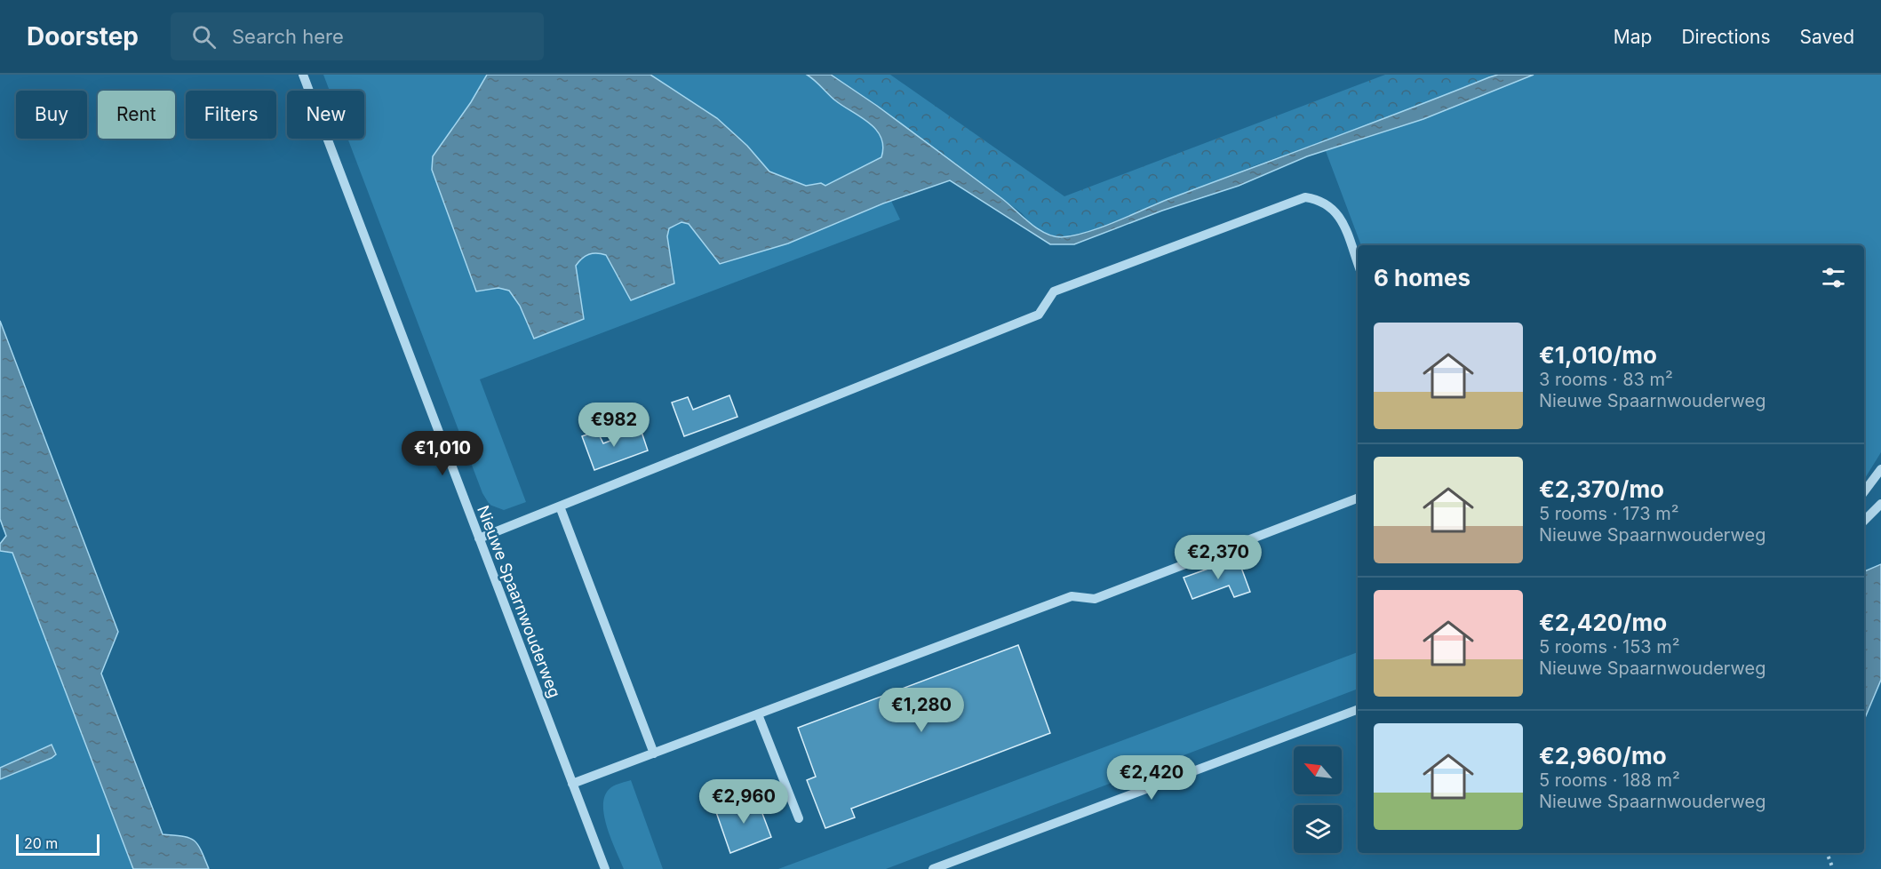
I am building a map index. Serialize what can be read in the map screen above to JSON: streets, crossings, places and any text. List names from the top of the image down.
{
  "streets": {
    "street": ["Nieuwe Spaarnwouderweg"]
  },
  "scale_bar": "20 m",
  "north": "top left",
  "page": {
    "header": "Doorstep",
    "search": "Search here",
    "nav": ["Map", "Directions", "Saved"],
    "chip": [
      "Buy",
      "Rent",
      "Filters",
      "New"
    ],
    "heading": "6 homes",
    "list": [
      {
        "name": "€1,010/mo",
        "note": "3 rooms · 83 m² · Nieuwe Spaarnwouderweg"
      },
      {
        "name": "€2,370/mo",
        "note": "5 rooms · 173 m² · Nieuwe Spaarnwouderweg"
      },
      {
        "name": "€2,420/mo",
        "note": "5 rooms · 153 m² · Nieuwe Spaarnwouderweg"
      },
      {
        "name": "€2,960/mo",
        "note": "5 rooms · 188 m² · Nieuwe Spaarnwouderweg"
      }
    ],
    "price": [
      "€982",
      "€1,010",
      "€2,370",
      "€1,280",
      "€2,420",
      "€2,960"
    ],
    "scale": "20 m"
  }
}
